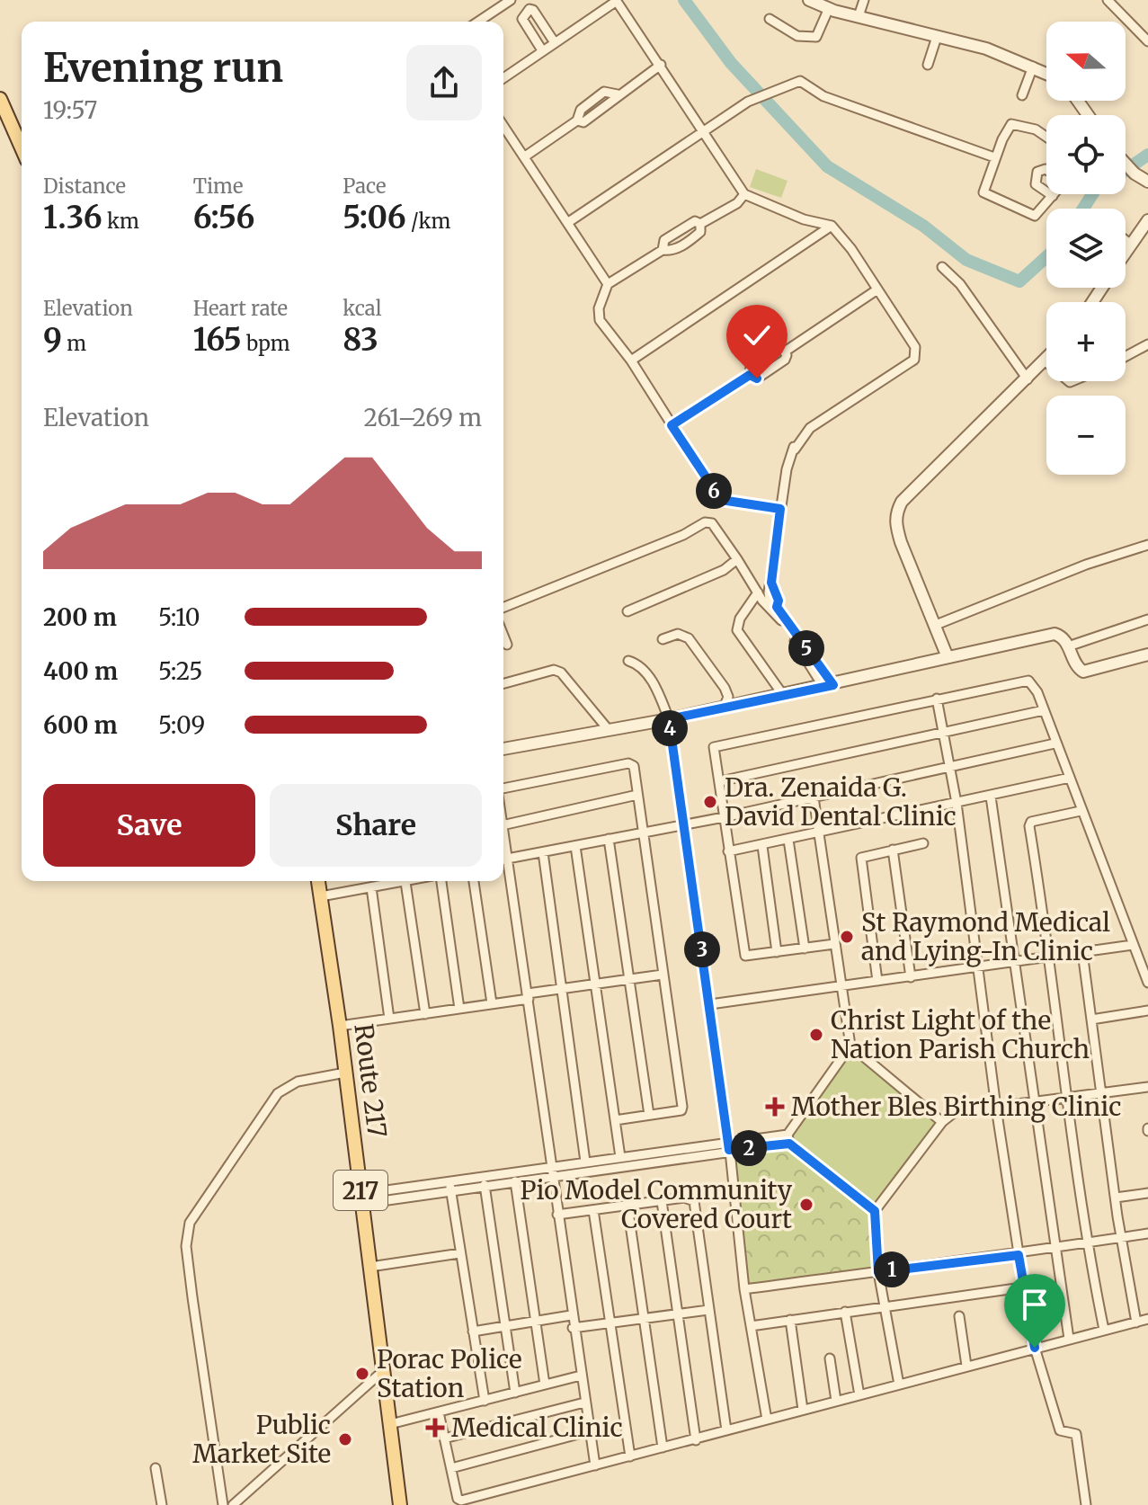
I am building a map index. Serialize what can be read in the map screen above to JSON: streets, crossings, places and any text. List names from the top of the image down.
{
  "streets": {
    "main road": ["Route 217", "217"]
  },
  "places": {
    "other": [
      "Dra. Zenaida G. David Dental Clinic",
      "St Raymond Medical and Lying-In Clinic",
      "Christ Light of the Nation Parish Church",
      "Pio Model Community Covered Court",
      "Porac Police Station",
      "Public Market Site"
    ],
    "health": ["Mother Bles Birthing Clinic", "Medical Clinic"]
  },
  "north": "left",
  "page": {
    "map_buttons": ["+", "−"],
    "heading": ["Evening run", "19:57"],
    "stats": [
      ["Distance", "1.36 km"],
      ["Time", "6:56"],
      ["Pace", "5:06 /km"],
      ["Elevation", "9 m"],
      ["Heart rate", "165 bpm"],
      ["kcal", "83"]
    ],
    "chart": ["Elevation", "261–269 m"],
    "pins": [
      "6",
      "5",
      "4",
      "3",
      "2",
      "1"
    ],
    "list": [
      {
        "name": "200 m",
        "note": "5:10"
      },
      {
        "name": "400 m",
        "note": "5:25"
      },
      {
        "name": "600 m",
        "note": "5:09"
      }
    ],
    "buttons": ["Save", "Share"]
  }
}
